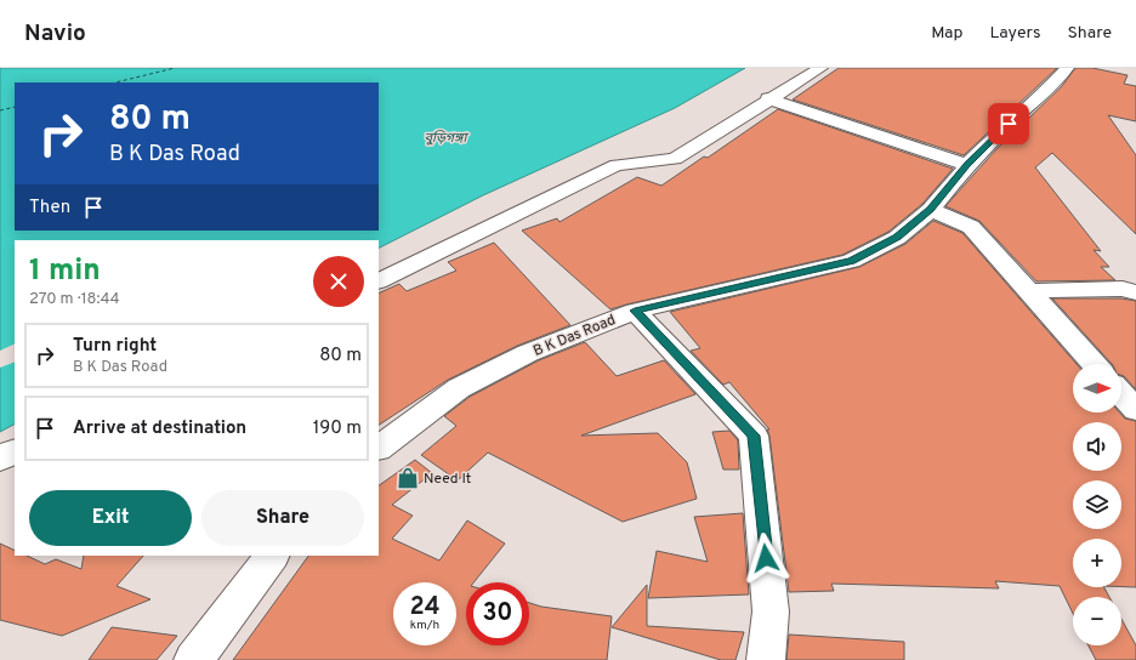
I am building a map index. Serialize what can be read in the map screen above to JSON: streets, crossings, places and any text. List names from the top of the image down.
{
  "streets": {
    "street": ["B K Das Road"]
  },
  "water": ["বুড়িগঙ্গা"],
  "places": {
    "shop": ["Need It"]
  },
  "north": "right",
  "page": {
    "header": "Navio",
    "nav": ["Map", "Layers", "Share"],
    "turn": ["80 m", "B K Das Road"],
    "then": "Then",
    "heading": ["1 min", "270 m · 18:44"],
    "list": [
      {
        "name": "Turn right",
        "note": "B K Das Road",
        "value": "80 m"
      },
      {
        "name": "Arrive at destination",
        "value": "190 m"
      }
    ],
    "map_buttons": ["+", "−"],
    "buttons": ["Exit", "Share"],
    "speed": "24 km/h",
    "limit": "30"
  }
}
